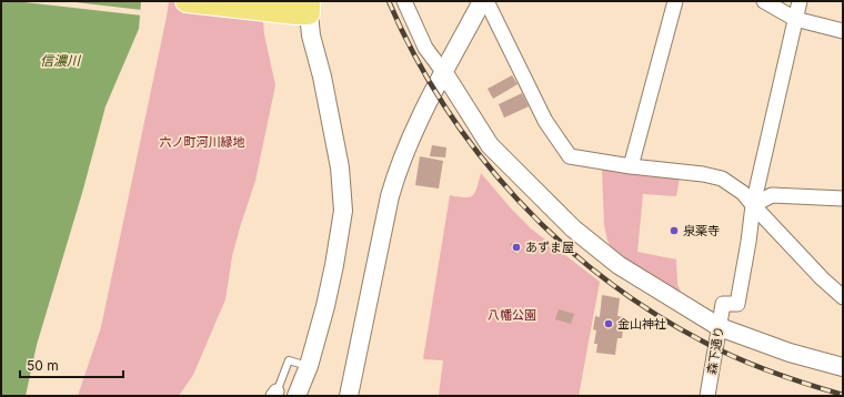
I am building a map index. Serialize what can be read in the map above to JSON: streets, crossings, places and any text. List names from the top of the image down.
{
  "streets": {
    "street": ["森下通り"]
  },
  "water": ["信濃川"],
  "parks": ["六ノ町河川緑地", "八幡公園"],
  "places": ["泉薬寺", "あずま屋", "金山神社"],
  "scale_bar": "50 m"
}
